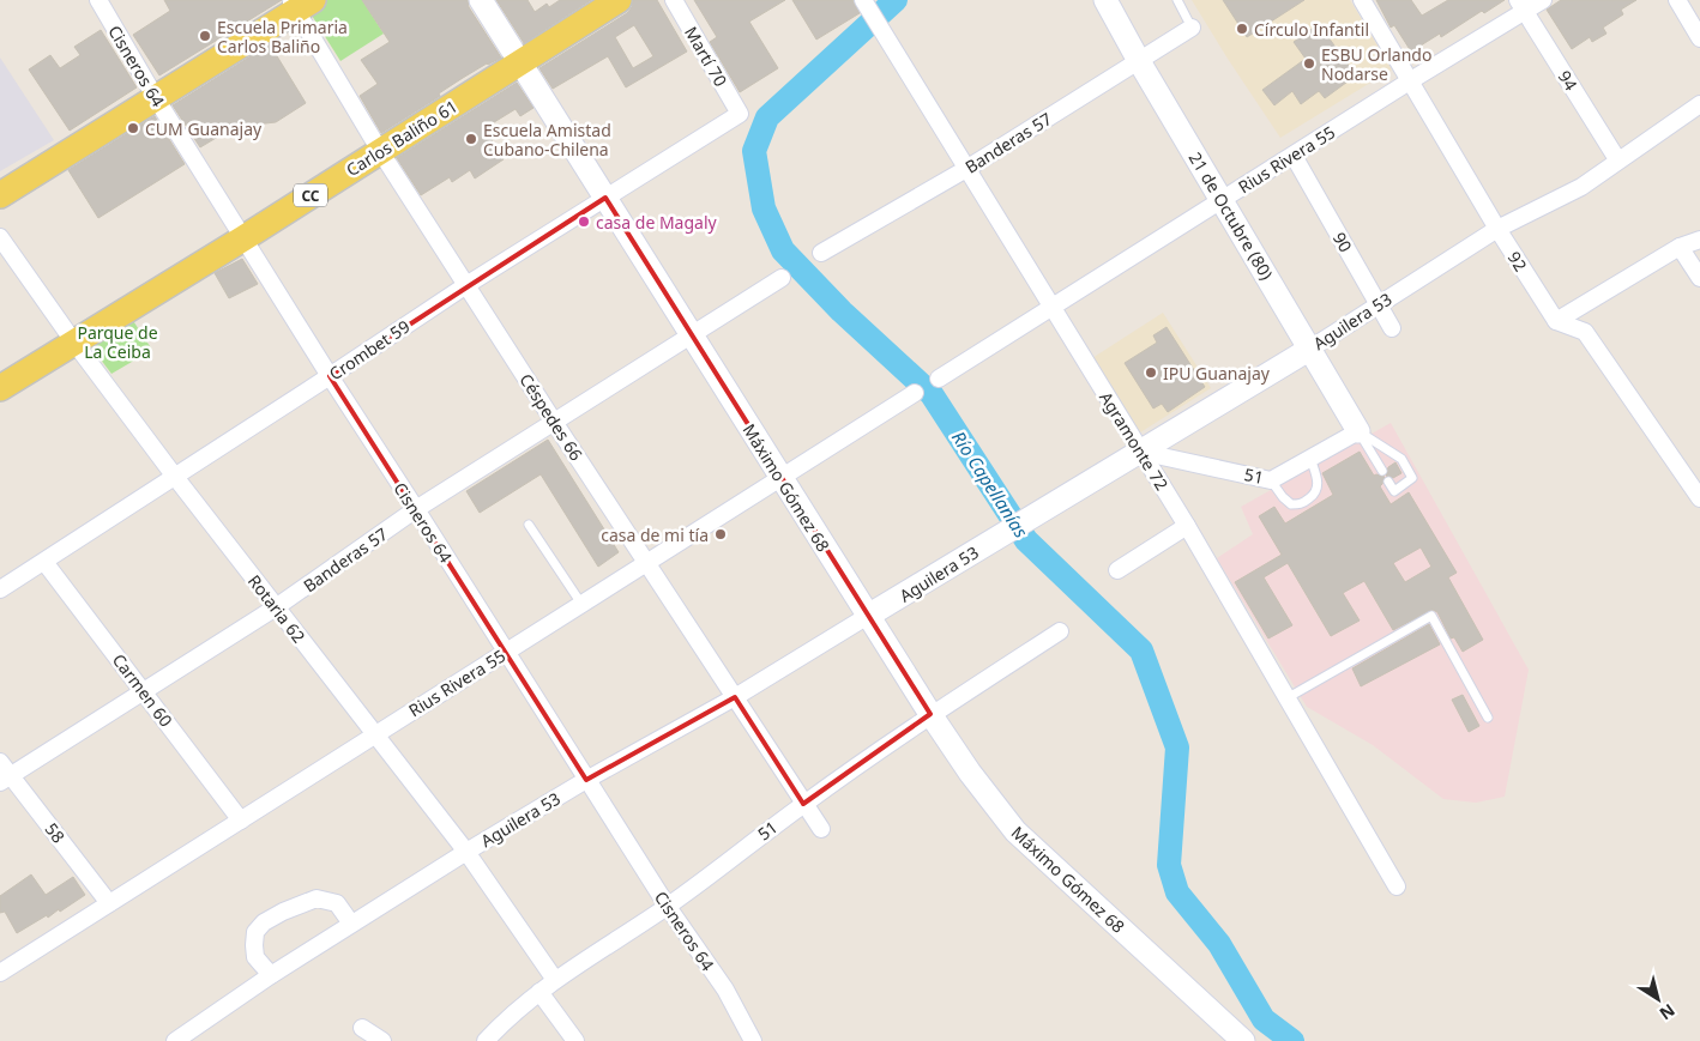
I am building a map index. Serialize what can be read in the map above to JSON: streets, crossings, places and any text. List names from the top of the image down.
{
  "streets": {
    "main road": ["Carlos Baliño 61", "CC"],
    "street": [
      "Martí 70",
      "Cisneros 64",
      "94",
      "Banderas 57",
      "Rius Rivera 55",
      "21 de Octubre (80)",
      "90",
      "92",
      "Aguilera 53",
      "Crombet 59",
      "Céspedes 66",
      "Agramonte 72",
      "51",
      "Máximo Gómez 68",
      "Rotaria 62",
      "Carmen 60",
      "58"
    ]
  },
  "crossings": [
    ["Martí 70", "Crombet 59"],
    ["Cisneros 64", "Carlos Baliño 61"],
    ["Cisneros 64", "Banderas 57"],
    ["Cisneros 64", "Rius Rivera 55"],
    ["Cisneros 64", "Aguilera 53"],
    ["Cisneros 64", "Crombet 59"],
    ["Cisneros 64", "51"],
    ["94", "Rius Rivera 55"],
    ["94", "Aguilera 53"],
    ["Carlos Baliño 61", "Céspedes 66"],
    ["Carlos Baliño 61", "Máximo Gómez 68"],
    ["Carlos Baliño 61", "Rotaria 62"],
    ["Banderas 57", "21 de Octubre (80)"],
    ["Banderas 57", "Céspedes 66"],
    ["Banderas 57", "Agramonte 72"],
    ["Banderas 57", "Máximo Gómez 68"],
    ["Banderas 57", "Rotaria 62"],
    ["Banderas 57", "Carmen 60"],
    ["Banderas 57", "58"],
    ["Rius Rivera 55", "21 de Octubre (80)"],
    ["Rius Rivera 55", "90"],
    ["Rius Rivera 55", "92"],
    ["Rius Rivera 55", "Céspedes 66"],
    ["Rius Rivera 55", "Agramonte 72"],
    ["Rius Rivera 55", "Máximo Gómez 68"],
    ["Rius Rivera 55", "Rotaria 62"],
    ["Rius Rivera 55", "Carmen 60"],
    ["Rius Rivera 55", "58"],
    ["21 de Octubre (80)", "Aguilera 53"],
    ["21 de Octubre (80)", "51"],
    ["90", "Aguilera 53"],
    ["92", "Aguilera 53"],
    ["Aguilera 53", "Céspedes 66"],
    ["Aguilera 53", "Agramonte 72"],
    ["Aguilera 53", "51"],
    ["Aguilera 53", "Máximo Gómez 68"],
    ["Aguilera 53", "Rotaria 62"],
    ["Crombet 59", "Céspedes 66"],
    ["Crombet 59", "Máximo Gómez 68"],
    ["Crombet 59", "Rotaria 62"],
    ["Crombet 59", "Carmen 60"],
    ["Céspedes 66", "51"],
    ["Agramonte 72", "51"],
    ["51", "Máximo Gómez 68"],
    ["51", "Rotaria 62"]
  ],
  "water": ["Río Capellanías"],
  "parks": ["Parque de La Ceiba"],
  "places": [
    "Círculo Infantil",
    "Escuela Primaria Carlos Baliño",
    "ESBU Orlando Nodarse",
    "CUM Guanajay",
    "Escuela Amistad Cubano-Chilena",
    "casa de Magaly",
    "IPU Guanajay",
    "casa de mi tía"
  ],
  "north": "bottom right"
}
